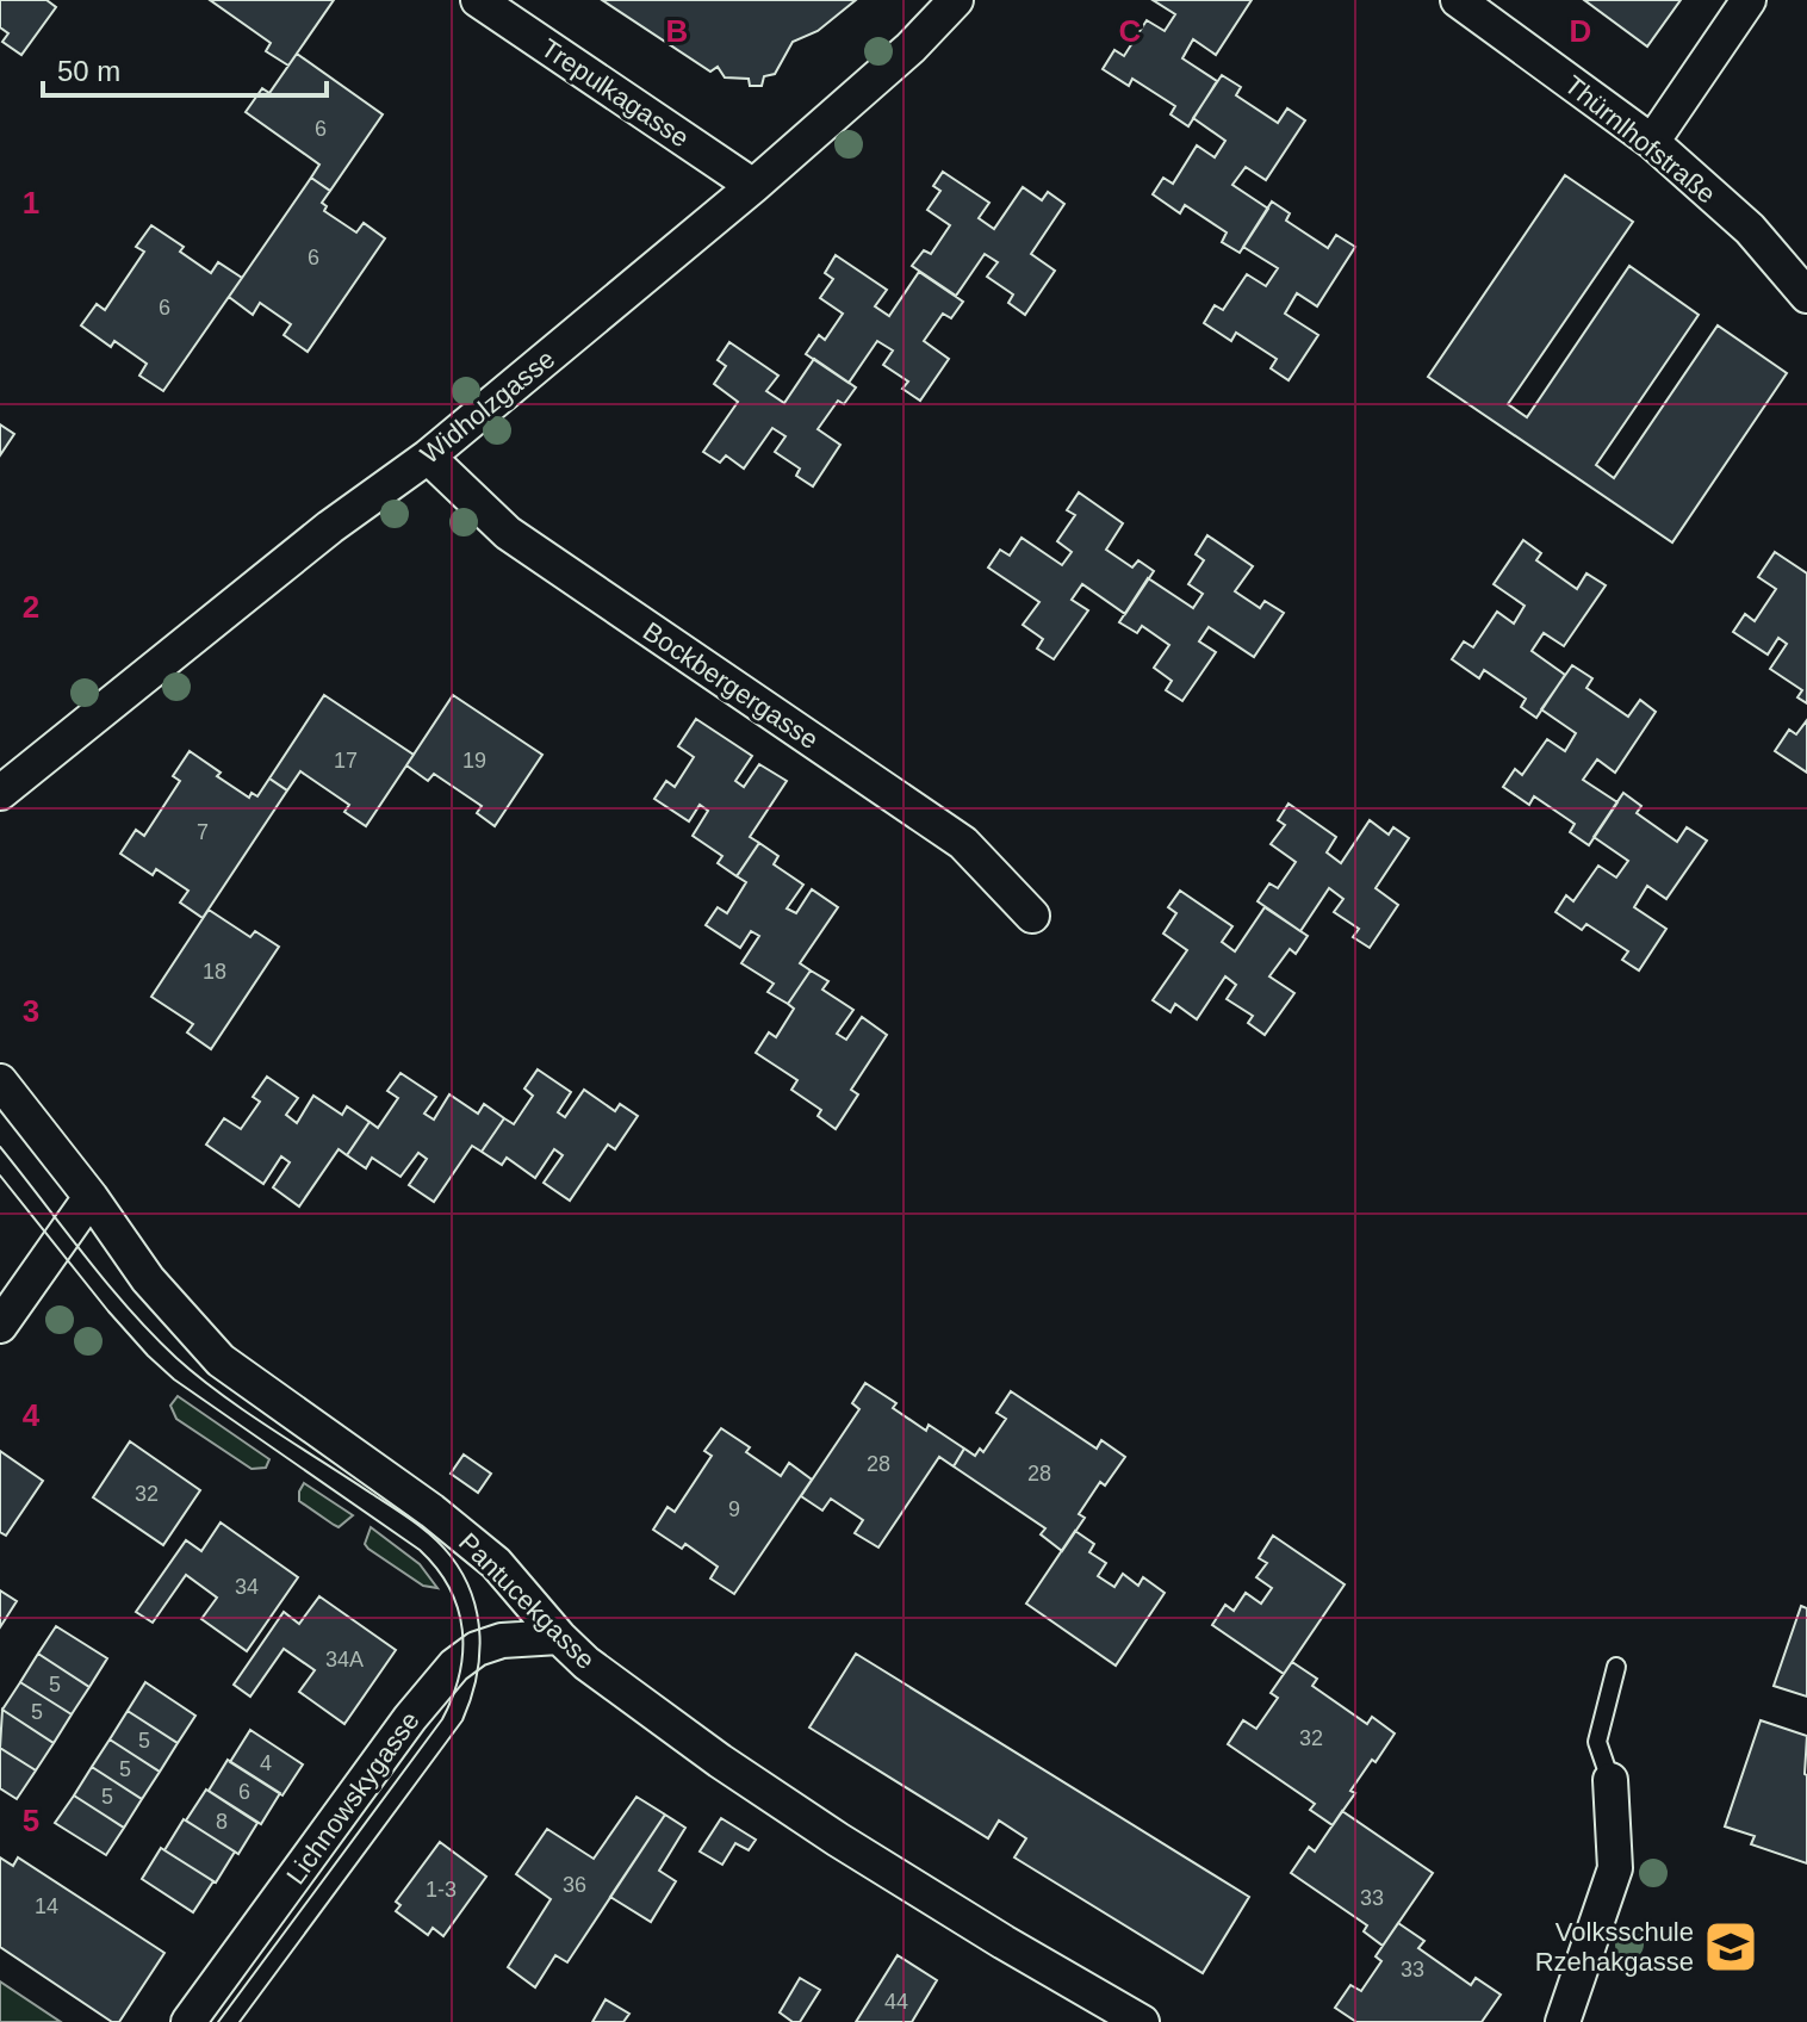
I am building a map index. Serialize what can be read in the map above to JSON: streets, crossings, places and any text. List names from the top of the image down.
{
  "streets": {
    "street": [
      "Trepulkagasse",
      "Thürnlhofstraße",
      "Widholzgasse",
      "Bockbergergasse",
      "Pantucekgasse",
      "Lichnowskygasse"
    ]
  },
  "crossings": [
    ["Trepulkagasse", "Widholzgasse"],
    ["Widholzgasse", "Bockbergergasse"],
    ["Pantucekgasse", "Lichnowskygasse"]
  ],
  "places": {
    "school or university": ["Volksschule Rzehakgasse"]
  },
  "house_numbers": [
    "6",
    "6",
    "6",
    "17",
    "19",
    "7",
    "18",
    "28",
    "28",
    "32",
    "9",
    "34",
    "34A",
    "5",
    "5",
    "32",
    "5",
    "4",
    "5",
    "6",
    "5",
    "8",
    "36",
    "1-3",
    "33",
    "14",
    "33",
    "44"
  ],
  "scale_bar": "50 m",
  "grid": {
    "columns": ["B", "C", "D"],
    "rows": [
      "1",
      "2",
      "3",
      "4",
      "5"
    ]
  }
}
